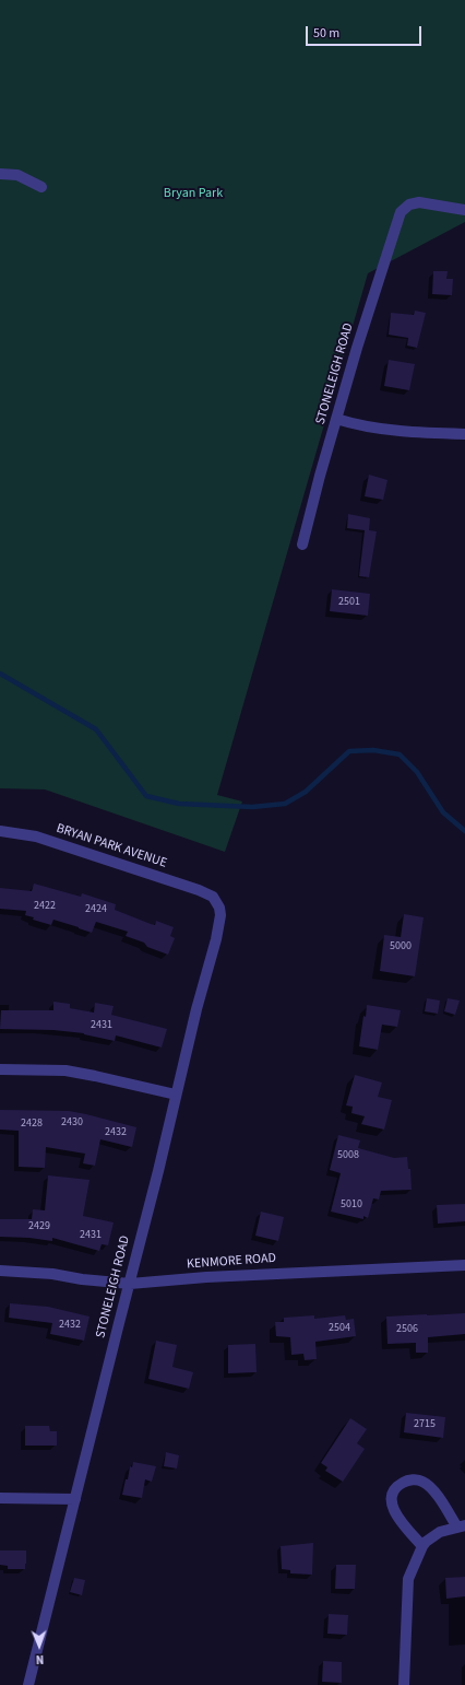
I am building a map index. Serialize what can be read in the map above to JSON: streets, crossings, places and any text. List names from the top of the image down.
{
  "streets": {
    "street": ["STONELEIGH ROAD", "BRYAN PARK AVENUE", "KENMORE ROAD"]
  },
  "crossings": [
    ["STONELEIGH ROAD", "BRYAN PARK AVENUE"],
    ["STONELEIGH ROAD", "KENMORE ROAD"]
  ],
  "parks": ["Bryan Park"],
  "house_numbers": [
    "2501",
    "2422",
    "2424",
    "5000",
    "2431",
    "2430",
    "2428",
    "2432",
    "5008",
    "5010",
    "2429",
    "2431",
    "2432",
    "2504",
    "2506",
    "2715"
  ],
  "scale_bar": "50 m",
  "north": "bottom"
}
